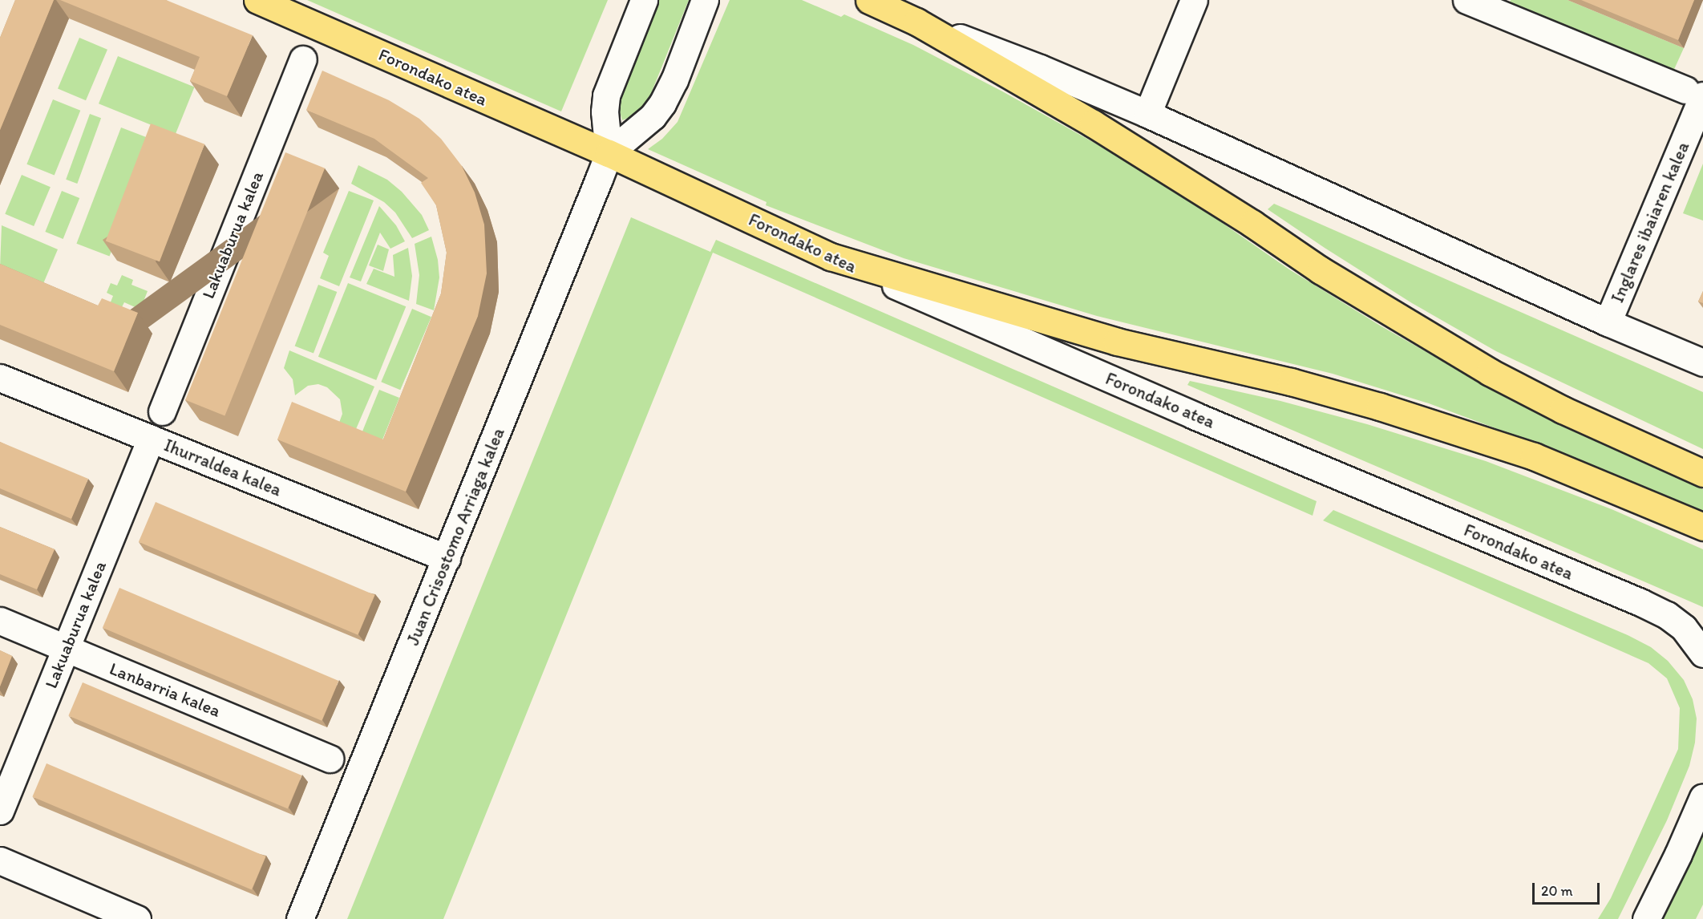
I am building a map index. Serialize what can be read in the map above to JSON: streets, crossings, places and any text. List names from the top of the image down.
{
  "streets": {
    "main road": ["Forondako atea"],
    "street": [
      "Inglares ibaiaren kalea",
      "Lakuaburua kalea",
      "Ihurraldea kalea",
      "Juan Crisostomo Arriaga kalea",
      "Lanbarria kalea"
    ]
  },
  "crossings": [
    ["Forondako atea", "Juan Crisostomo Arriaga kalea"],
    ["Lakuaburua kalea", "Ihurraldea kalea"],
    ["Lakuaburua kalea", "Lanbarria kalea"],
    ["Ihurraldea kalea", "Juan Crisostomo Arriaga kalea"]
  ],
  "scale_bar": "20 m"
}
